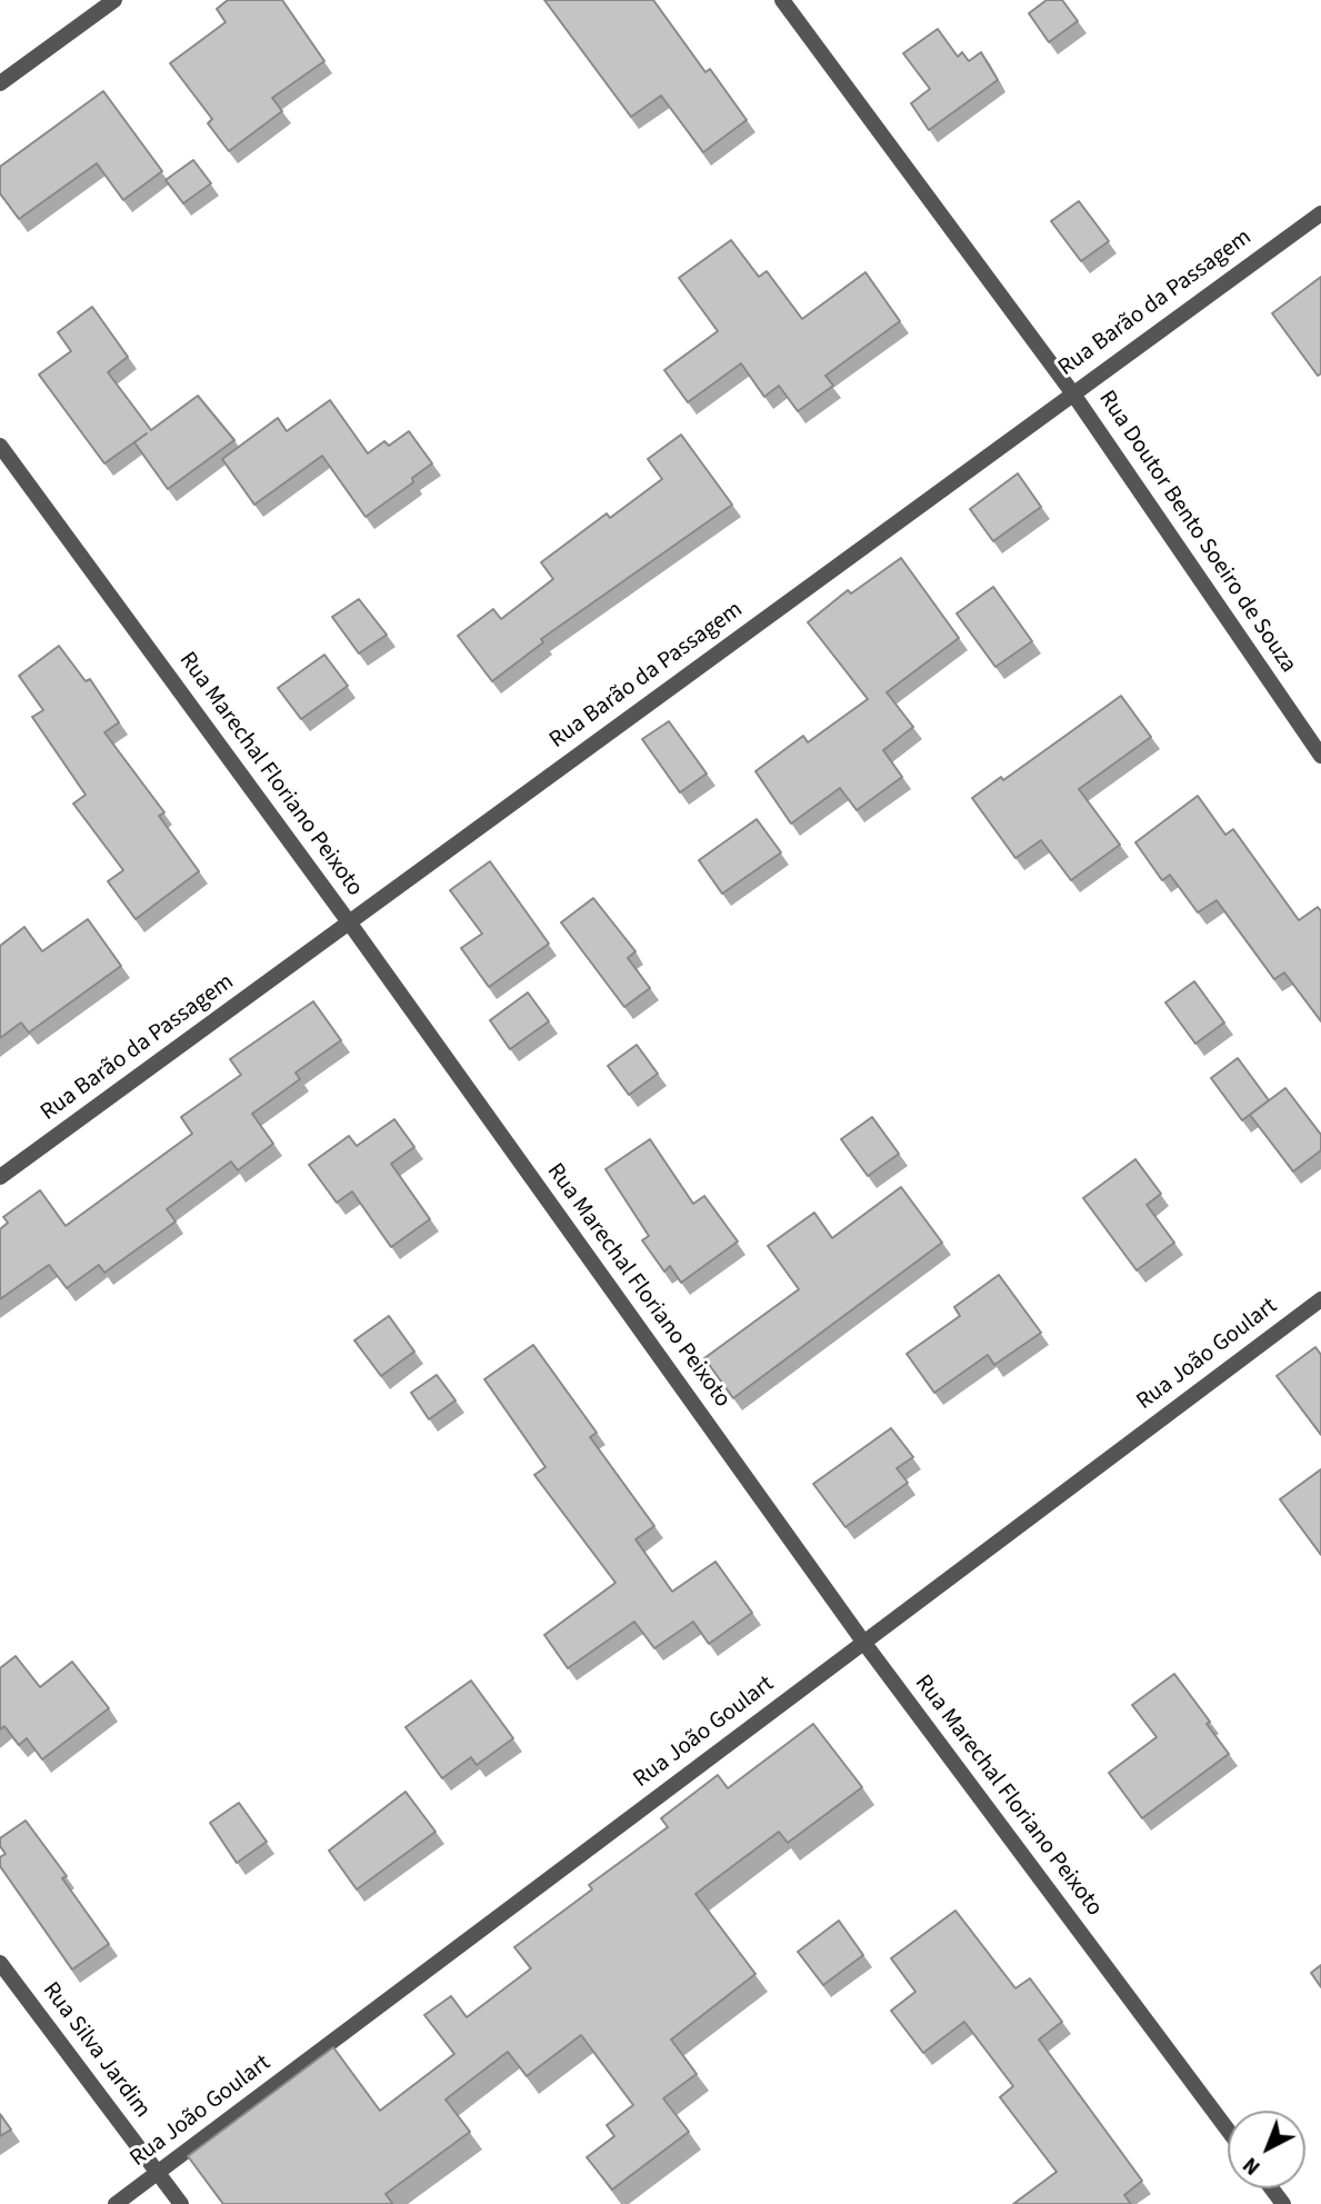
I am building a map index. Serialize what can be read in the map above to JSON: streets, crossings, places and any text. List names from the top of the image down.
{
  "streets": {
    "street": [
      "Rua Barão da Passagem",
      "Rua Doutor Bento Soeiro de Souza",
      "Rua Marechal Floriano Peixoto",
      "Rua João Goulart",
      "Rua Silva Jardim"
    ]
  },
  "crossings": [
    ["Rua Barão da Passagem", "Rua Doutor Bento Soeiro de Souza"],
    ["Rua Barão da Passagem", "Rua Marechal Floriano Peixoto"],
    ["Rua Marechal Floriano Peixoto", "Rua João Goulart"],
    ["Rua João Goulart", "Rua Silva Jardim"]
  ],
  "north": "bottom left"
}
